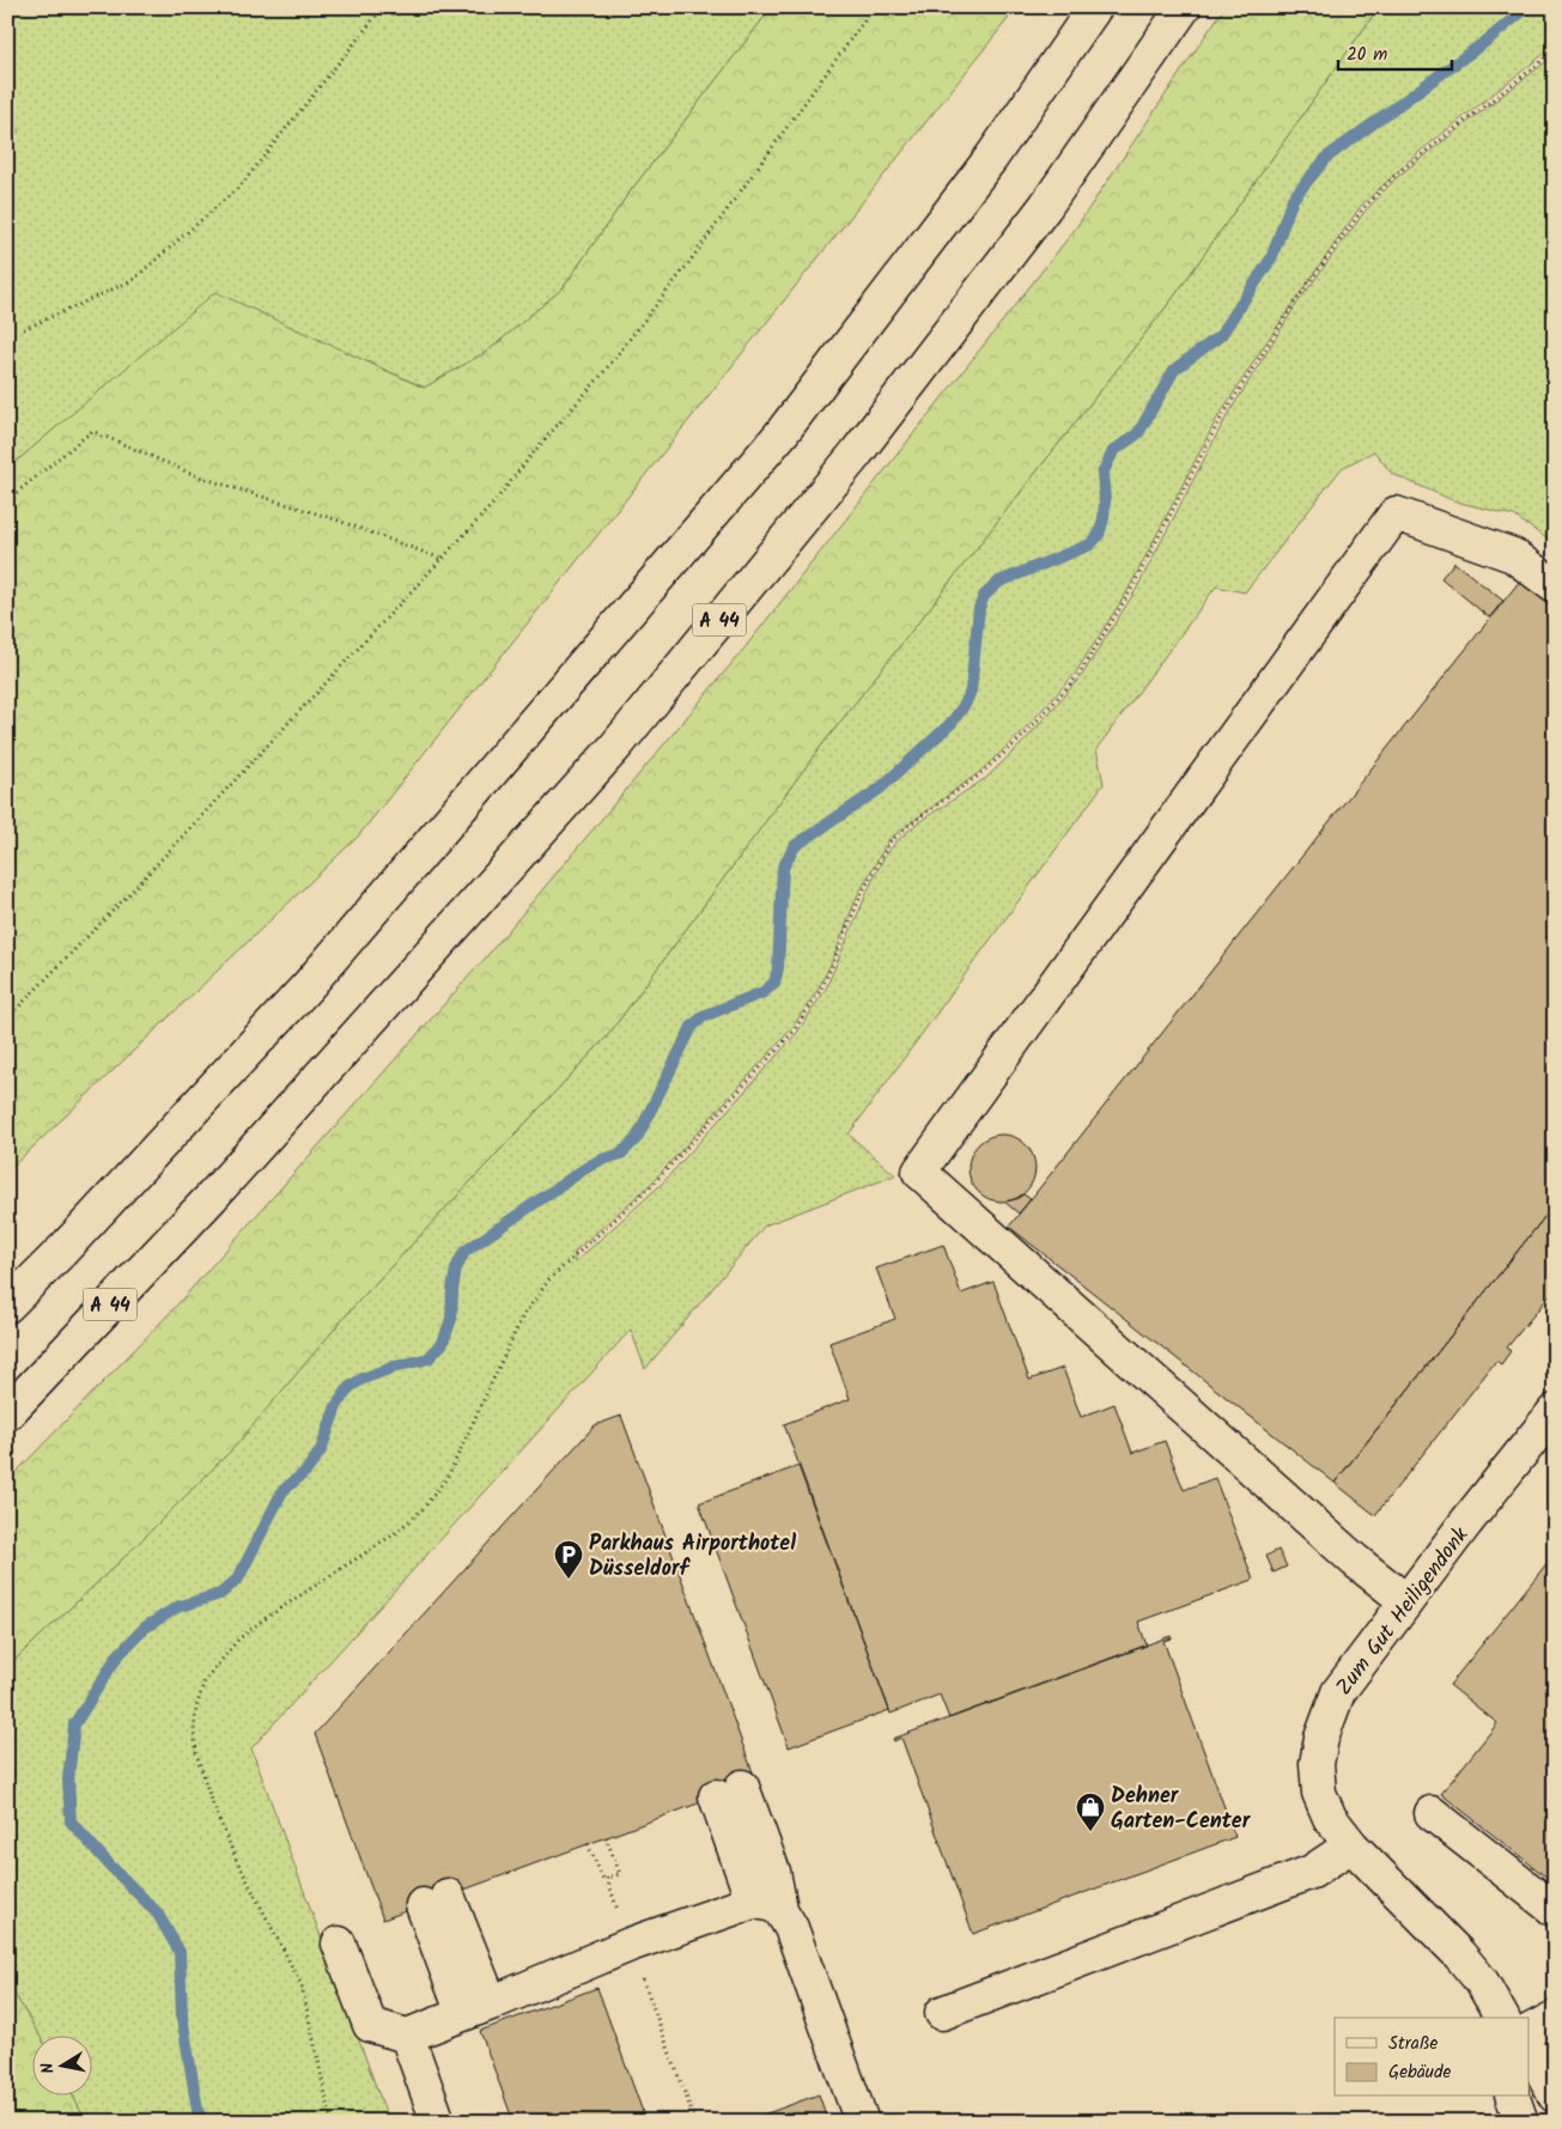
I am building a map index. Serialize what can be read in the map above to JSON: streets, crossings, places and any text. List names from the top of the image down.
{
  "streets": {
    "main road": ["A 44", "Zum Gut Heiligendonk"]
  },
  "places": {
    "parking": ["Parkhaus Airporthotel Düsseldorf"],
    "shop": ["Dehner Garten-Center"]
  },
  "legend": ["Straße", "Gebäude"],
  "scale_bar": "20 m",
  "north": "left"
}
